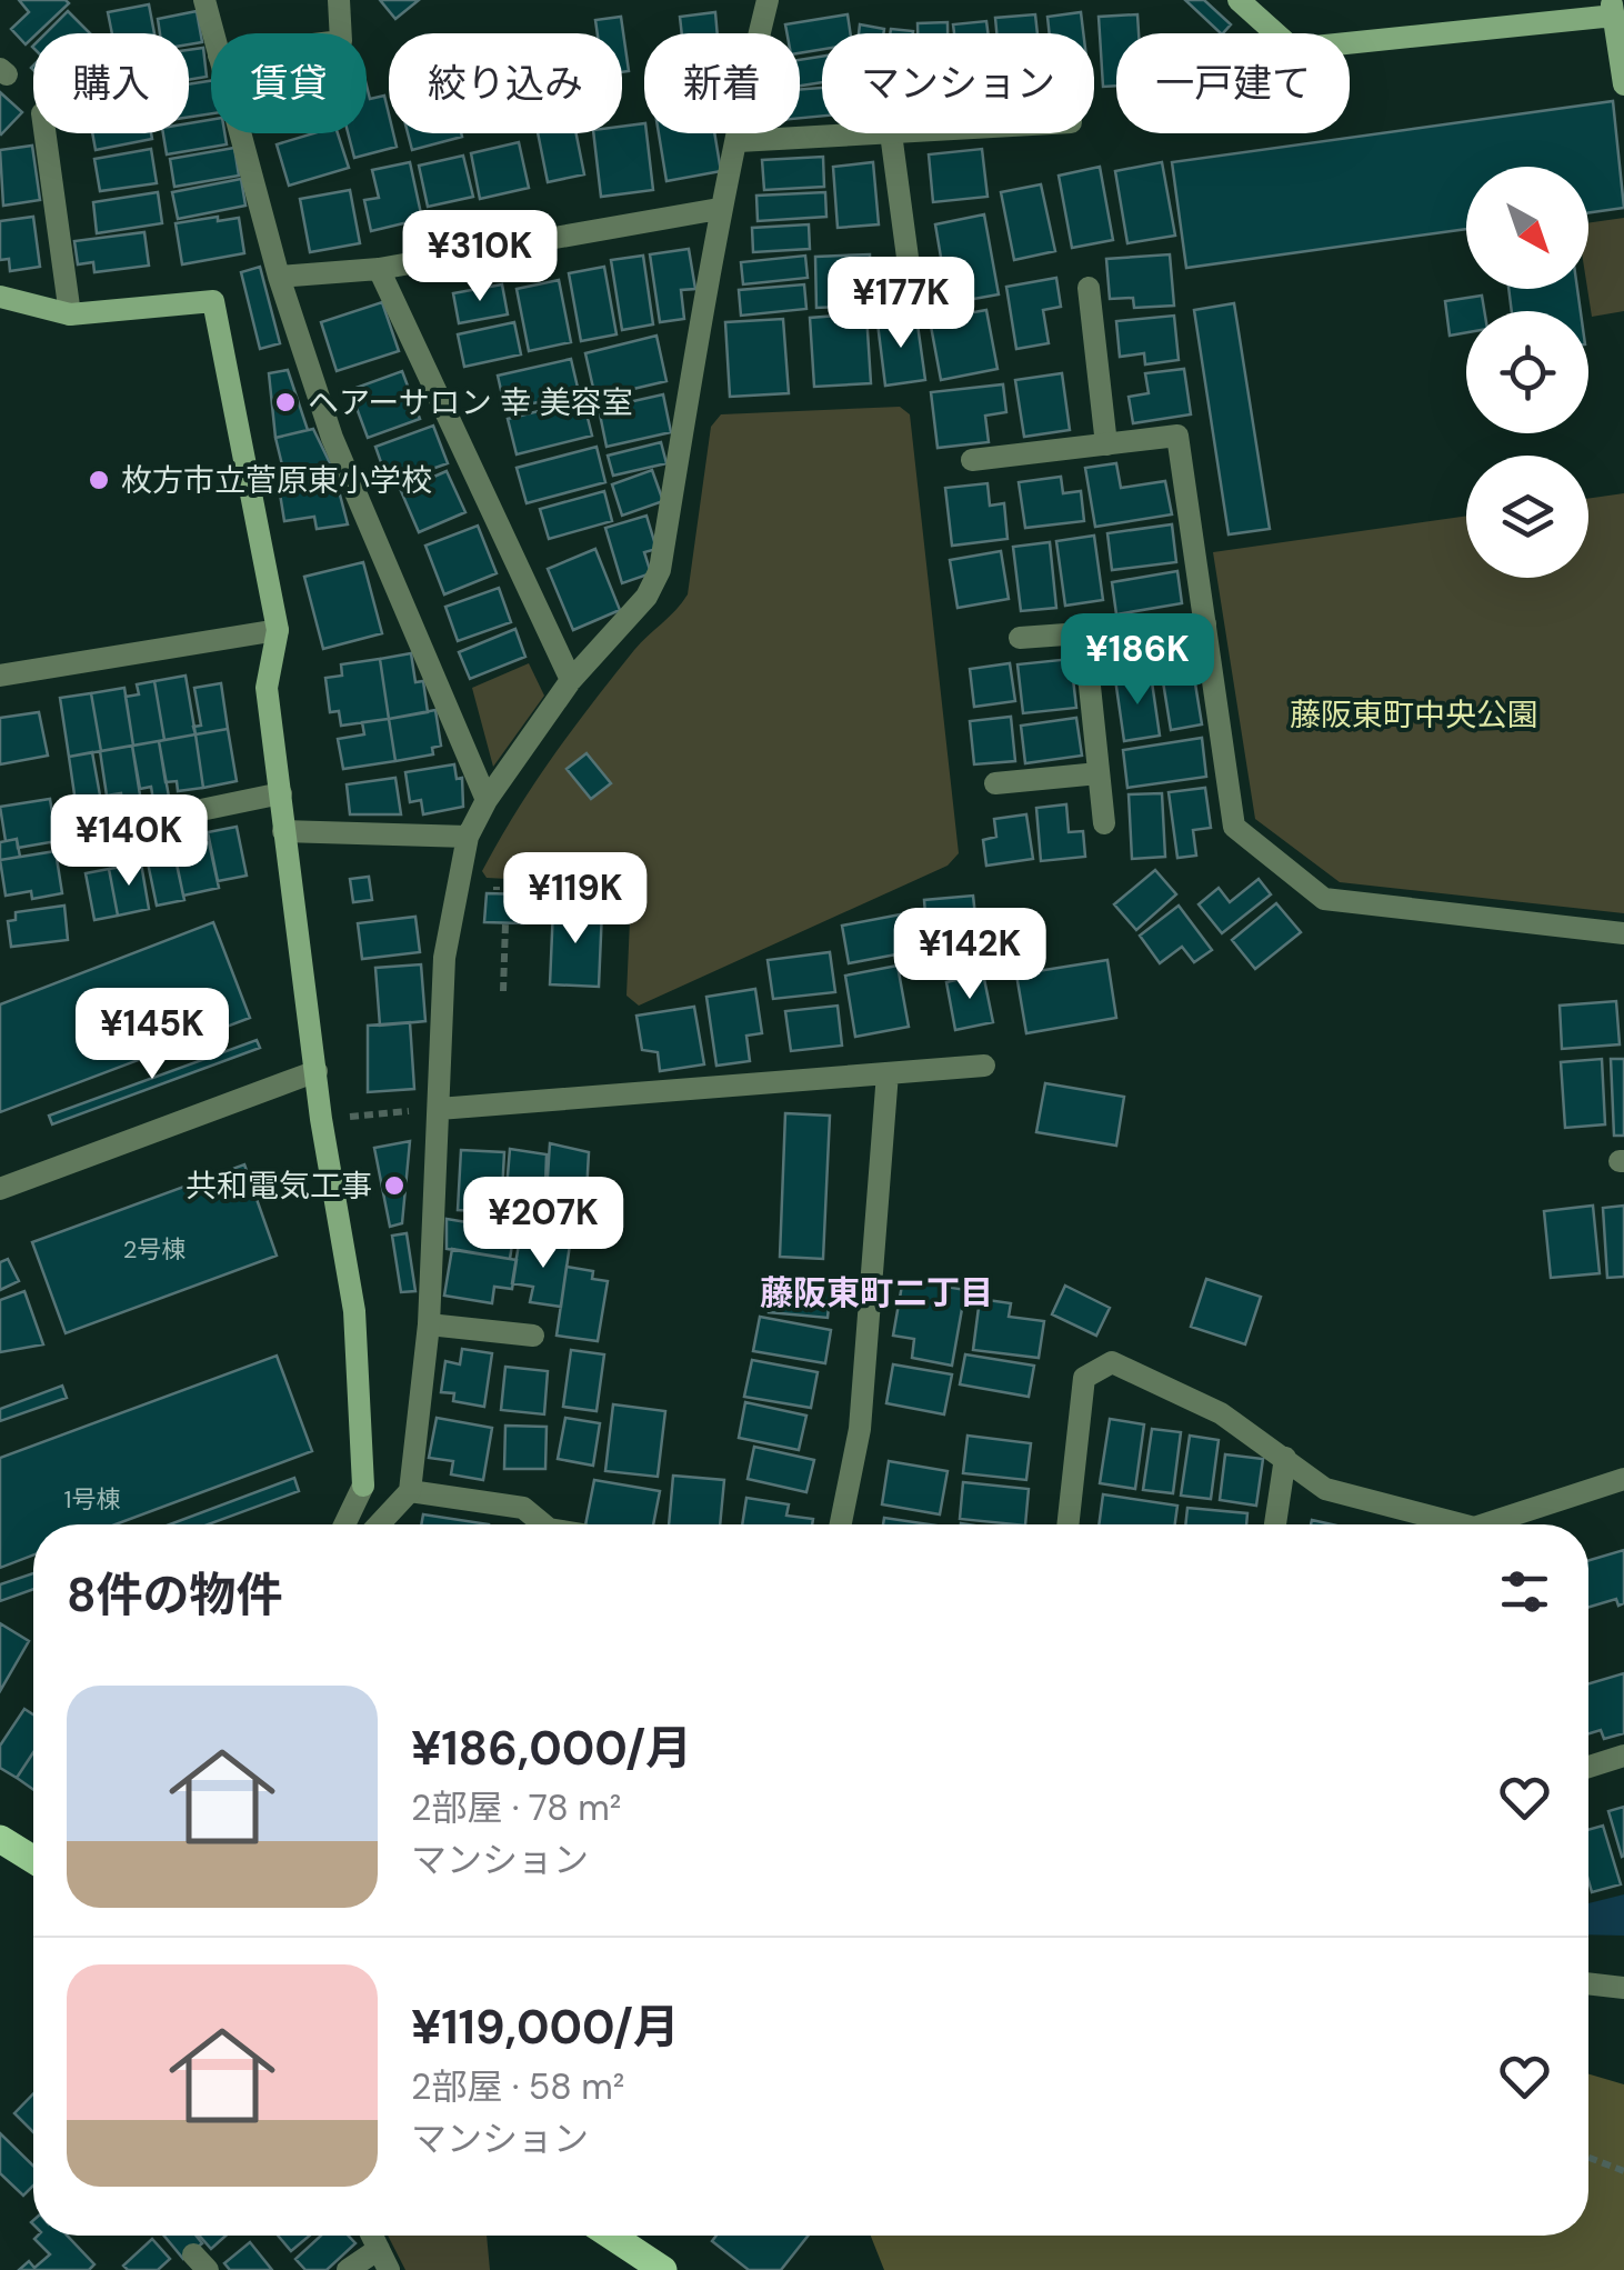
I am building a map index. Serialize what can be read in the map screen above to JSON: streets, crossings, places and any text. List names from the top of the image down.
{
  "districts": ["藤阪東町二丁目"],
  "parks": ["藤阪東町中央公園"],
  "places": ["ヘアーサロン 幸 美容室", "枚方市立菅原東小学校", "共和電気工事"],
  "house_numbers": ["2号棟", "1号棟"],
  "north": "bottom right",
  "page": {
    "chip": [
      "購入",
      "賃貸",
      "絞り込み",
      "新着",
      "マンション",
      "一戸建て"
    ],
    "price": [
      "¥310K",
      "¥177K",
      "¥186K",
      "¥140K",
      "¥119K",
      "¥142K",
      "¥145K",
      "¥207K"
    ],
    "heading": "8件の物件",
    "list": [
      {
        "name": "¥186,000/月",
        "note": "2部屋 · 78 m² · マンション"
      },
      {
        "name": "¥119,000/月",
        "note": "2部屋 · 58 m² · マンション"
      }
    ]
  }
}
